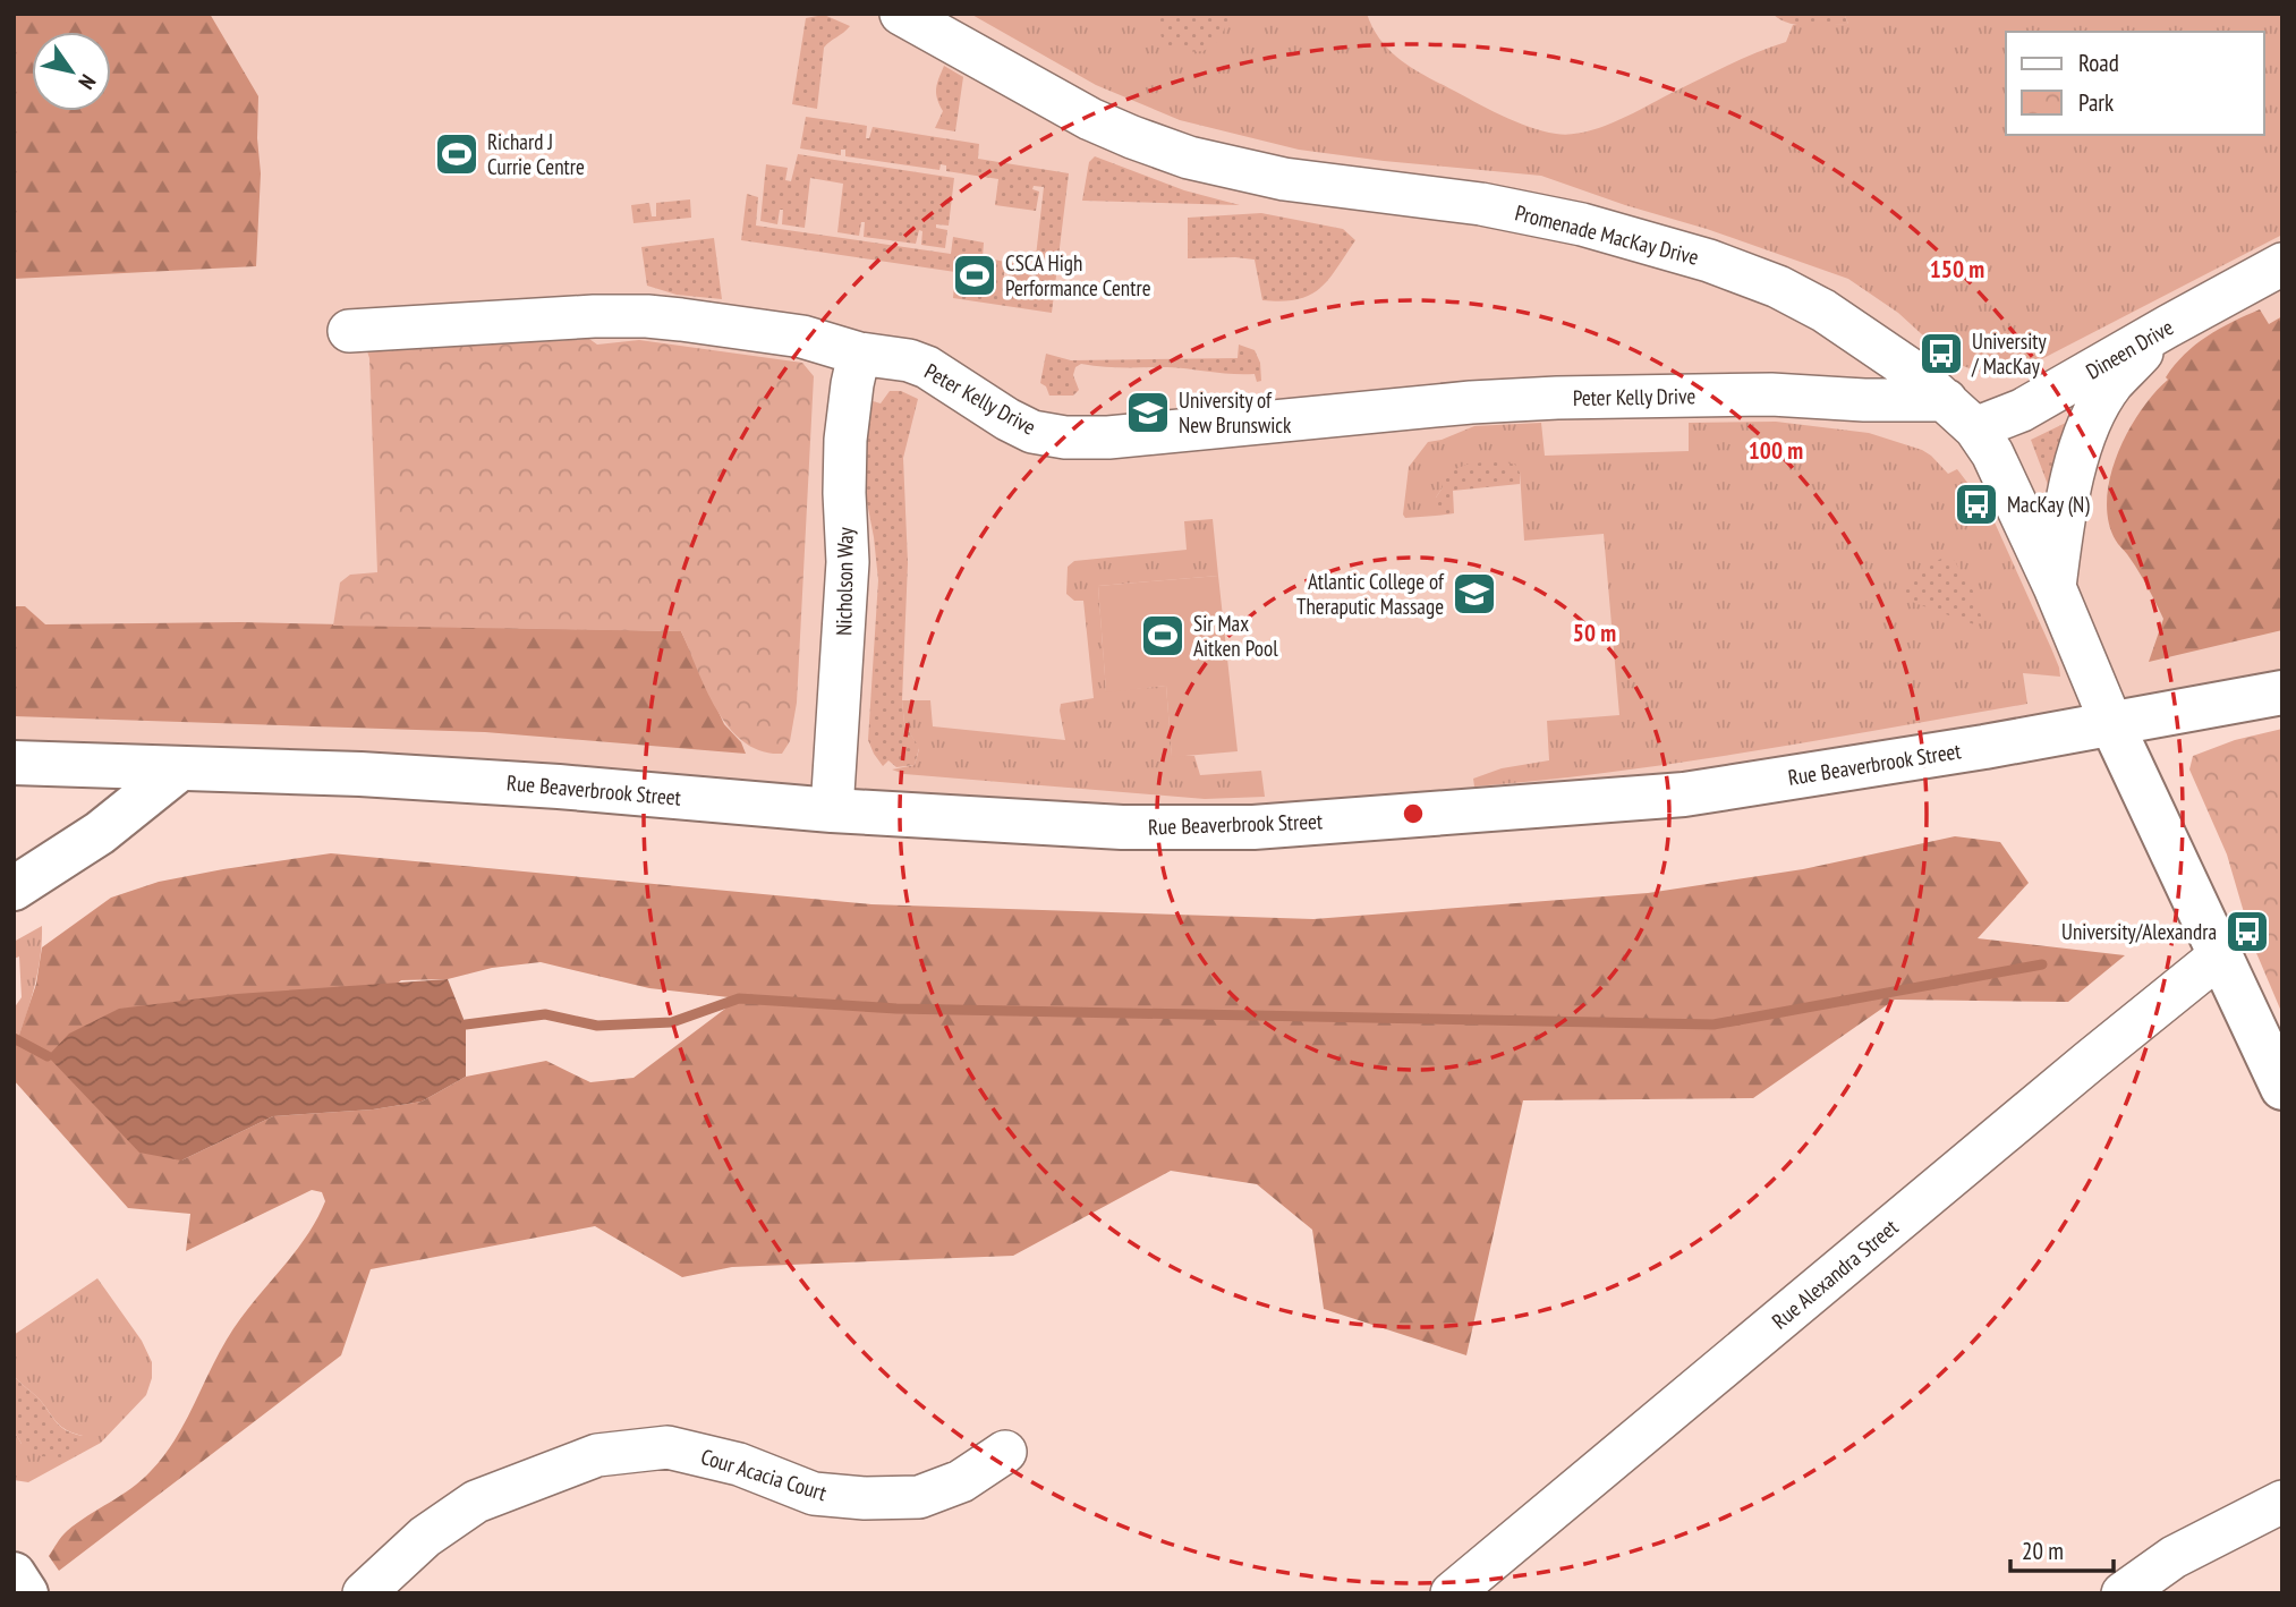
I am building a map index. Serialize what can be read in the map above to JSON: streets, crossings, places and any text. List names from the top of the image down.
{
  "streets": {
    "street": [
      "Promenade MacKay Drive",
      "Dineen Drive",
      "Peter Kelly Drive",
      "Nicholson Way",
      "Rue Beaverbrook Street",
      "Rue Alexandra Street",
      "Cour Acacia Court"
    ]
  },
  "crossings": [
    ["Promenade MacKay Drive", "Dineen Drive"],
    ["Promenade MacKay Drive", "Peter Kelly Drive"],
    ["Promenade MacKay Drive", "Rue Beaverbrook Street"],
    ["Dineen Drive", "Peter Kelly Drive"],
    ["Peter Kelly Drive", "Nicholson Way"],
    ["Nicholson Way", "Rue Beaverbrook Street"]
  ],
  "places": {
    "sports": ["Richard J Currie Centre", "CSCA High Performance Centre", "Sir Max Aitken Pool"],
    "bus stop": ["University / MacKay", "MacKay (N)", "University/Alexandra"],
    "school or university": ["University of New Brunswick", "Atlantic College of Theraputic Massage"]
  },
  "legend": ["Road", "Park"],
  "scale_bar": "20 m",
  "north": "bottom right",
  "rings": ["150 m", "100 m", "50 m"]
}
